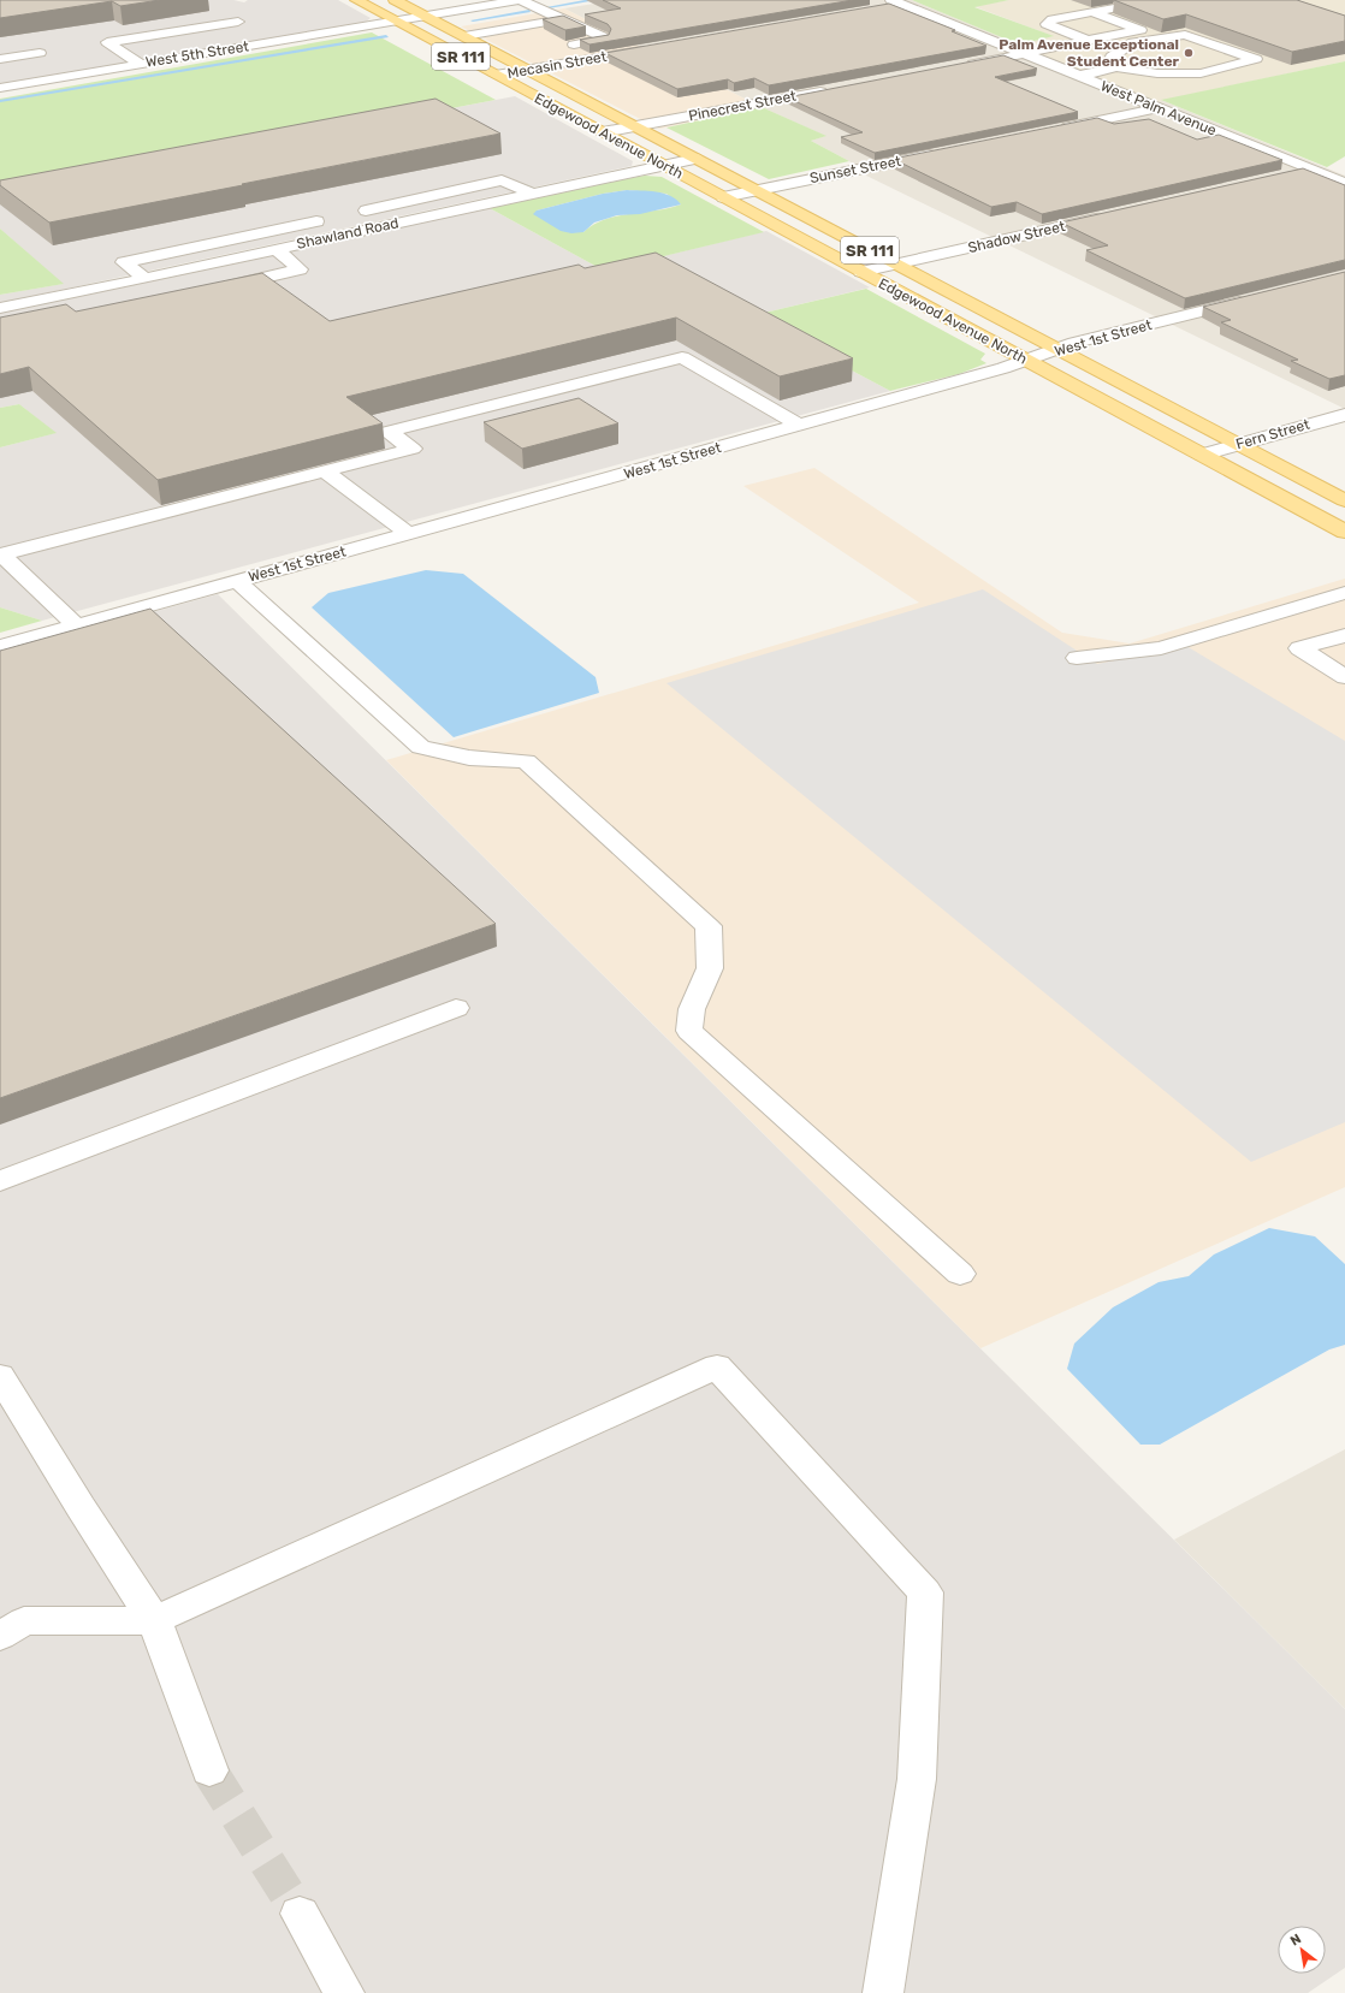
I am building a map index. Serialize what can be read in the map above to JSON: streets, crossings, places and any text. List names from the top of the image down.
{
  "streets": {
    "main road": ["SR 111", "Edgewood Avenue North"],
    "street": [
      "West 5th Street",
      "Mecasin Street",
      "Pinecrest Street",
      "West Palm Avenue",
      "Sunset Street",
      "Shawland Road",
      "Shadow Street",
      "West 1st Street",
      "Fern Street"
    ]
  },
  "crossings": [
    ["West 5th Street", "Edgewood Avenue North"],
    ["Mecasin Street", "Edgewood Avenue North"],
    ["Pinecrest Street", "Edgewood Avenue North"],
    ["Edgewood Avenue North", "Sunset Street"],
    ["Edgewood Avenue North", "Shawland Road"],
    ["Edgewood Avenue North", "Shadow Street"],
    ["Edgewood Avenue North", "West 1st Street"],
    ["Edgewood Avenue North", "Fern Street"]
  ],
  "places": ["Palm Avenue Exceptional Student Center"],
  "north": "top left"
}
